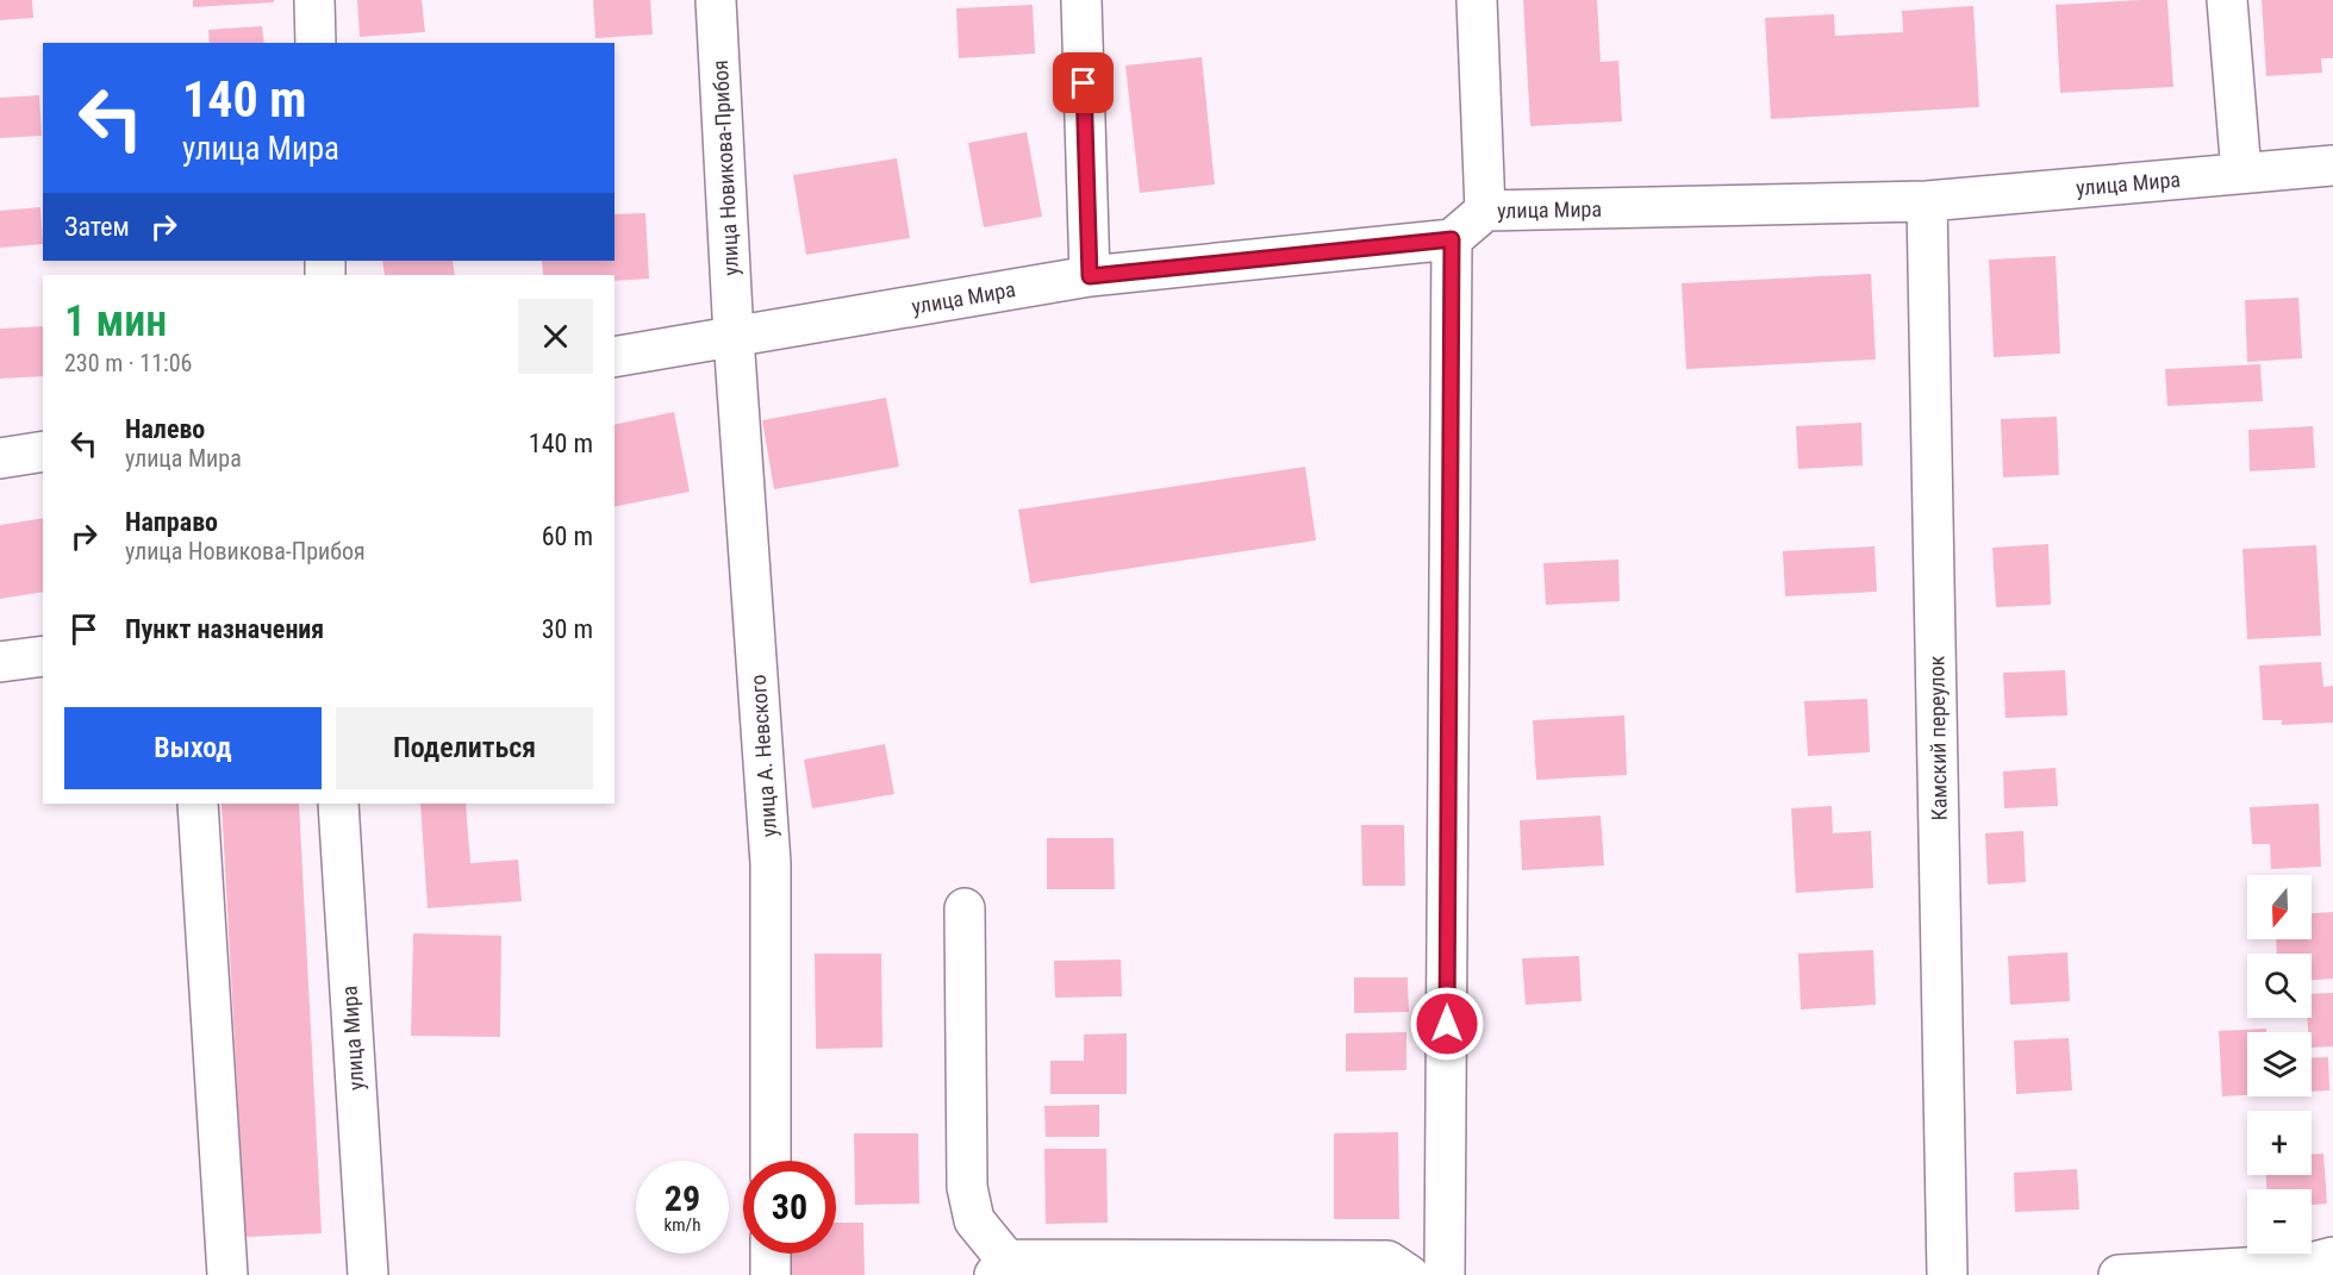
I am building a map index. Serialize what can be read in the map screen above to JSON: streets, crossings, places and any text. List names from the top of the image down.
{
  "streets": {
    "street": [
      "улица Новикова-Прибоя",
      "улица Мира",
      "Камский переулок",
      "улица А. Невского"
    ]
  },
  "crossings": [
    ["улица Новикова-Прибоя", "улица Мира"],
    ["улица Новикова-Прибоя", "улица А. Невского"],
    ["улица Мира", "Камский переулок"],
    ["улица Мира", "улица А. Невского"]
  ],
  "north": "bottom",
  "page": {
    "turn": ["140 m", "улица Мира"],
    "then": "Затем",
    "heading": ["1 мин", "230 m · 11:06"],
    "list": [
      {
        "name": "Налево",
        "note": "улица Мира",
        "value": "140 m"
      },
      {
        "name": "Направо",
        "note": "улица Новикова-Прибоя",
        "value": "60 m"
      },
      {
        "name": "Пункт назначения",
        "value": "30 m"
      }
    ],
    "buttons": ["Выход", "Поделиться"],
    "map_buttons": ["+", "−"],
    "speed": "29 km/h",
    "limit": "30"
  }
}
